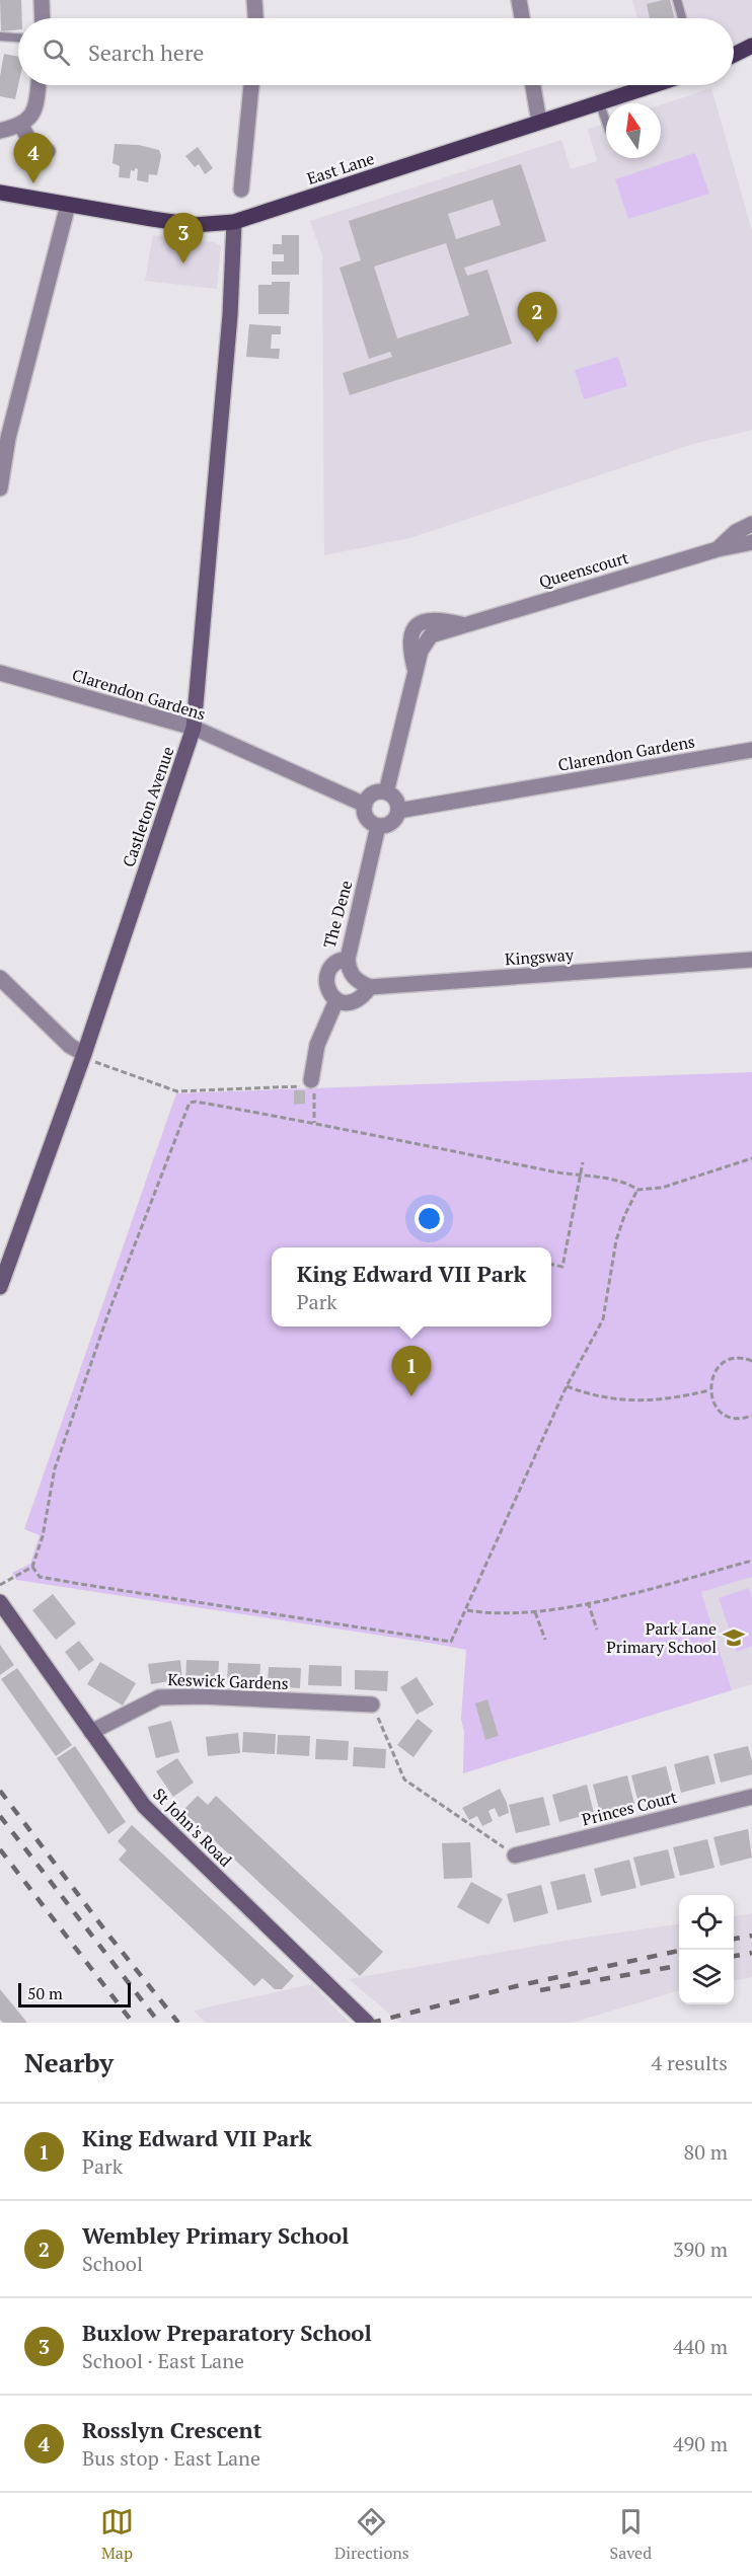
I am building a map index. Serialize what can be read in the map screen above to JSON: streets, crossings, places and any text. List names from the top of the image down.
{
  "streets": {
    "main road": ["East Lane"],
    "street": [
      "Queenscourt",
      "Clarendon Gardens",
      "Castleton Avenue",
      "The Dene",
      "Kingsway",
      "Keswick Gardens",
      "Princes Court",
      "St John's Road"
    ]
  },
  "crossings": [
    ["East Lane", "Castleton Avenue"],
    ["Queenscourt", "Clarendon Gardens"],
    ["Queenscourt", "The Dene"],
    ["Clarendon Gardens", "Castleton Avenue"],
    ["Clarendon Gardens", "The Dene"],
    ["Keswick Gardens", "St John's Road"]
  ],
  "places": {
    "school or university": ["Park Lane Primary School"]
  },
  "scale_bar": "50 m",
  "north": "top",
  "page": {
    "search": "Search here",
    "pins": [
      "4",
      "3",
      "2",
      "1"
    ],
    "popup": ["King Edward VII Park", "Park"],
    "scale": "50 m",
    "heading": ["Nearby", "4 results"],
    "list": [
      {
        "mark": "1",
        "name": "King Edward VII Park",
        "note": "Park",
        "value": "80 m"
      },
      {
        "mark": "2",
        "name": "Wembley Primary School",
        "note": "School",
        "value": "390 m"
      },
      {
        "mark": "3",
        "name": "Buxlow Preparatory School",
        "note": "School · East Lane",
        "value": "440 m"
      },
      {
        "mark": "4",
        "name": "Rosslyn Crescent",
        "note": "Bus stop · East Lane",
        "value": "490 m"
      }
    ],
    "nav": ["Map", "Directions", "Saved"]
  }
}
